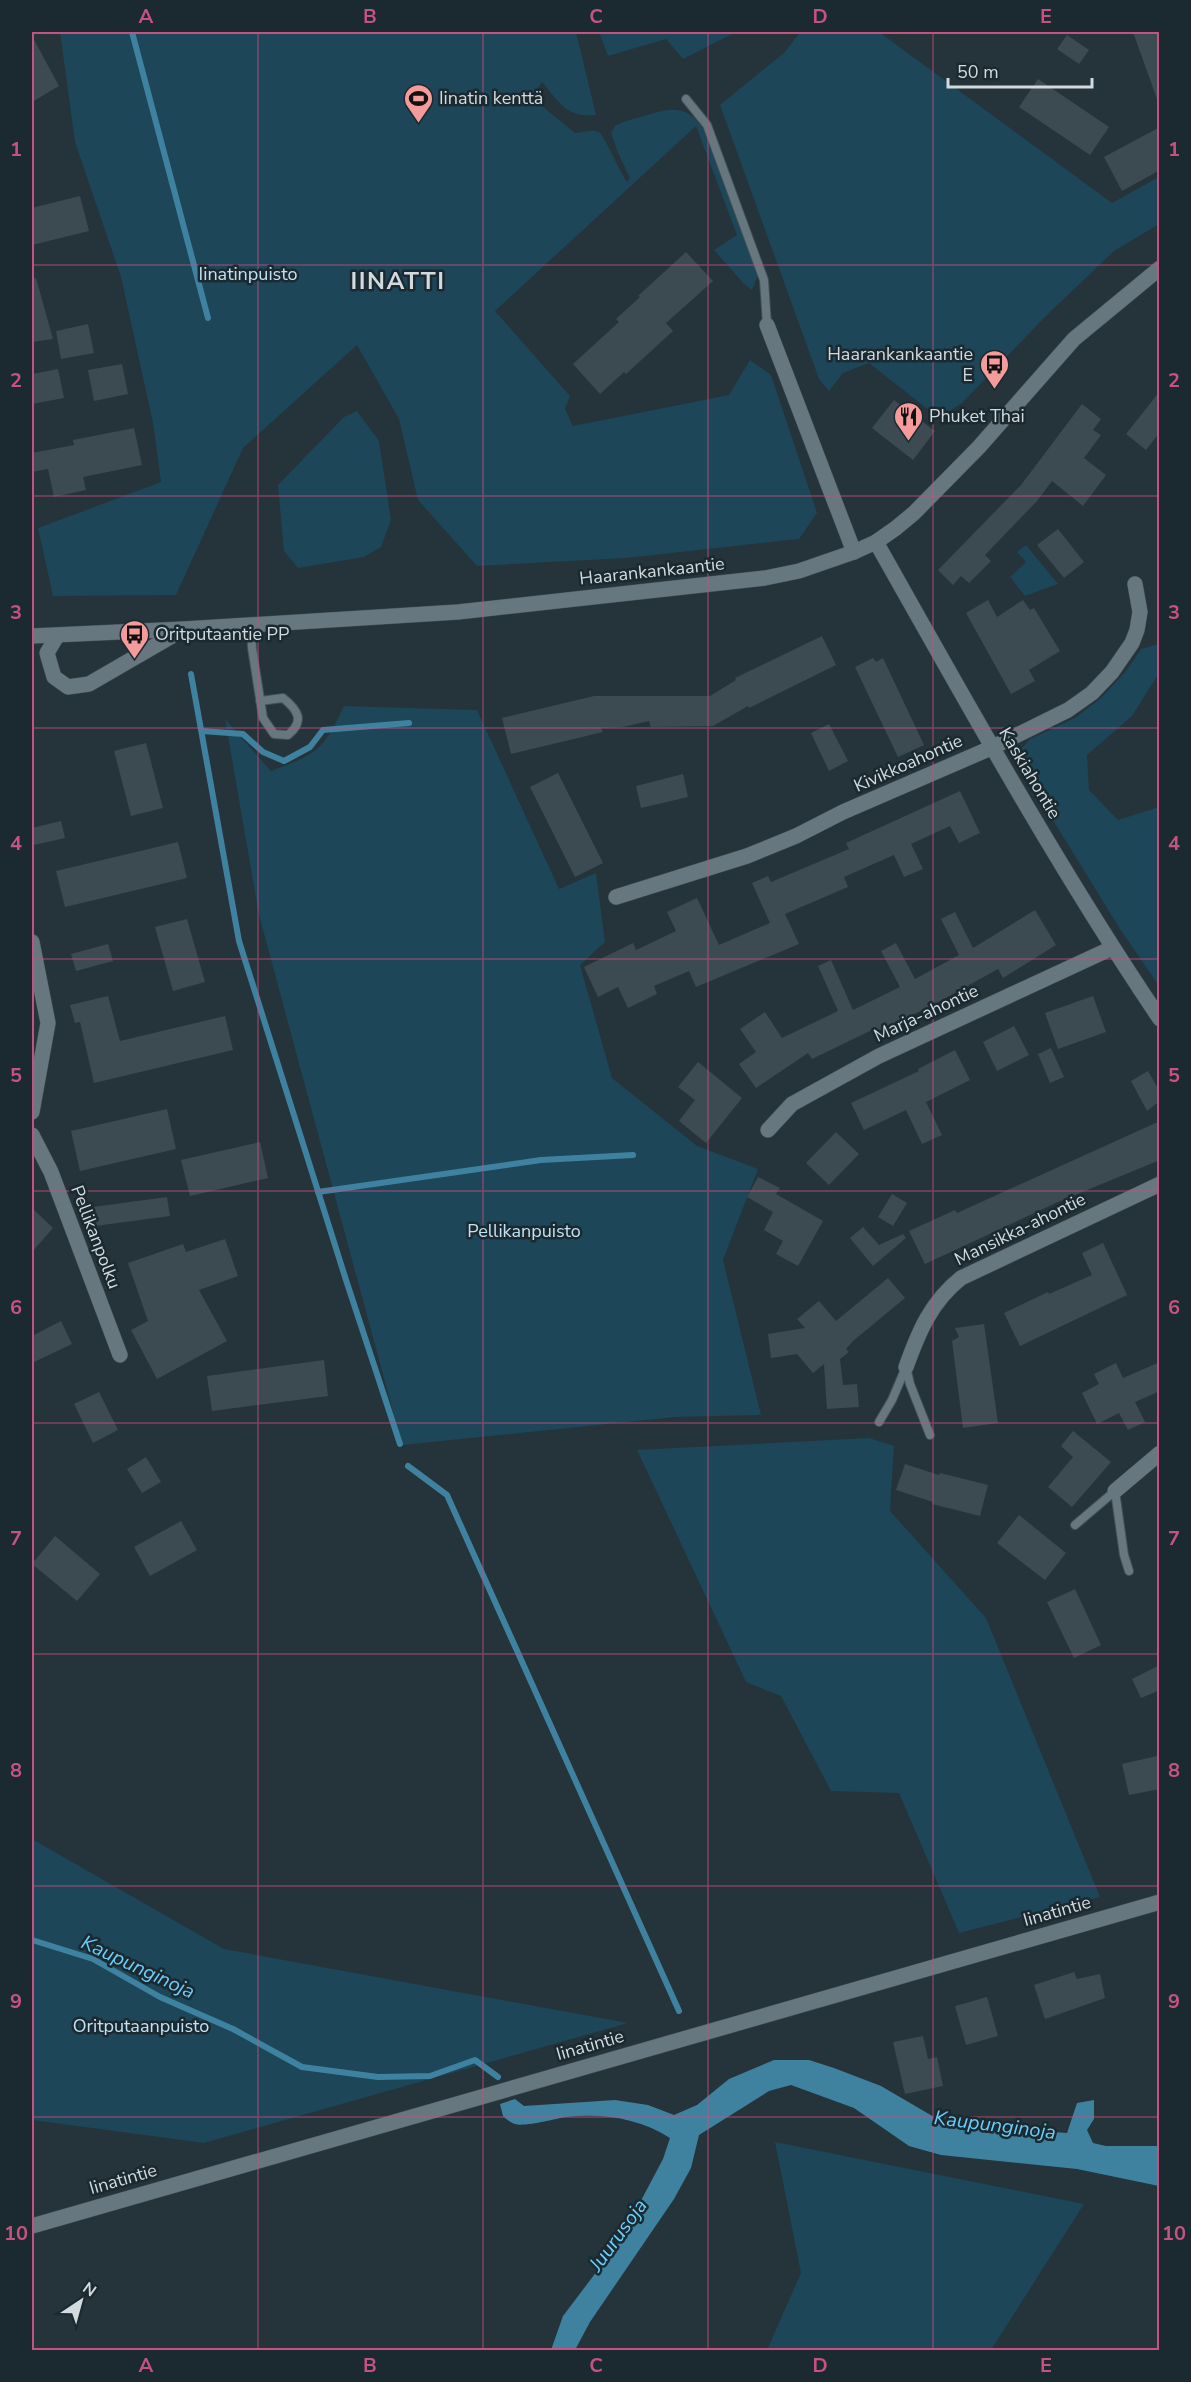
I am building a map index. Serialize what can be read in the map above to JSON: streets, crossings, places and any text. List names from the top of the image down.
{
  "streets": {
    "street": [
      "Haarankankaantie",
      "Kivikkoahontie",
      "Kaskiahontie",
      "Marja-ahontie",
      "Mansikka-ahontie",
      "Pellikanpolku",
      "Iinatintie"
    ]
  },
  "crossings": [
    ["Haarankankaantie", "Kaskiahontie"],
    ["Kivikkoahontie", "Kaskiahontie"],
    ["Kaskiahontie", "Marja-ahontie"]
  ],
  "districts": ["IINATTI"],
  "water": ["Kaupunginoja", "Juurusoja"],
  "parks": ["Iinatinpuisto", "Pellikanpuisto", "Oritputaanpuisto"],
  "places": {
    "sports": ["Iinatin kenttä"],
    "bus stop": ["Haarankankaantie E", "Oritputaantie PP"],
    "restaurant": ["Phuket Thai"]
  },
  "scale_bar": "50 m",
  "north": "top right",
  "grid": {
    "columns": [
      "A",
      "B",
      "C",
      "D",
      "E"
    ],
    "rows": [
      "1",
      "2",
      "3",
      "4",
      "5",
      "6",
      "7",
      "8",
      "9",
      "10"
    ]
  }
}
